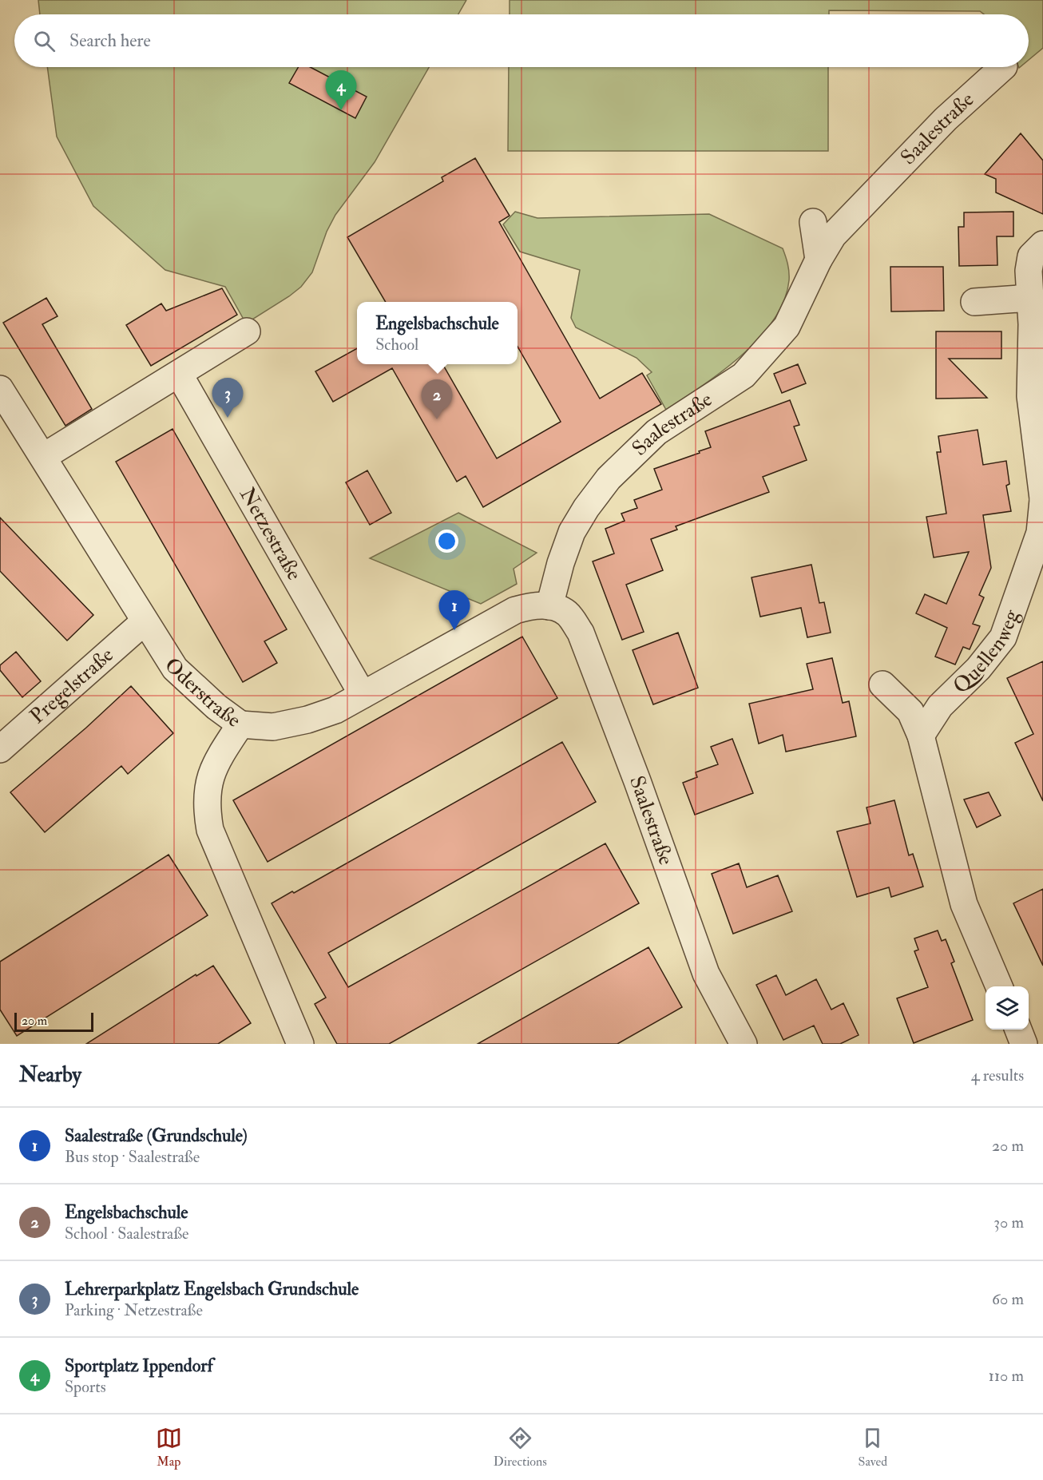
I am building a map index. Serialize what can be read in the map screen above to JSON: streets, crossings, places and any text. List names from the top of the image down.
{
  "streets": {
    "street": [
      "Saalestraße",
      "Netzestraße",
      "Quellenweg",
      "Pregelstraße",
      "Oderstraße"
    ]
  },
  "crossings": [
    ["Pregelstraße", "Oderstraße"]
  ],
  "scale_bar": "20 m",
  "page": {
    "search": "Search here",
    "pins": [
      "4",
      "3",
      "2",
      "1"
    ],
    "popup": ["Engelsbachschule", "School"],
    "scale": "20 m",
    "heading": ["Nearby", "4 results"],
    "list": [
      {
        "mark": "1",
        "name": "Saalestraße (Grundschule)",
        "note": "Bus stop · Saalestraße",
        "value": "20 m"
      },
      {
        "mark": "2",
        "name": "Engelsbachschule",
        "note": "School · Saalestraße",
        "value": "30 m"
      },
      {
        "mark": "3",
        "name": "Lehrerparkplatz Engelsbach Grundschule",
        "note": "Parking · Netzestraße",
        "value": "60 m"
      },
      {
        "mark": "4",
        "name": "Sportplatz Ippendorf",
        "note": "Sports",
        "value": "110 m"
      }
    ],
    "nav": ["Map", "Directions", "Saved"]
  }
}
